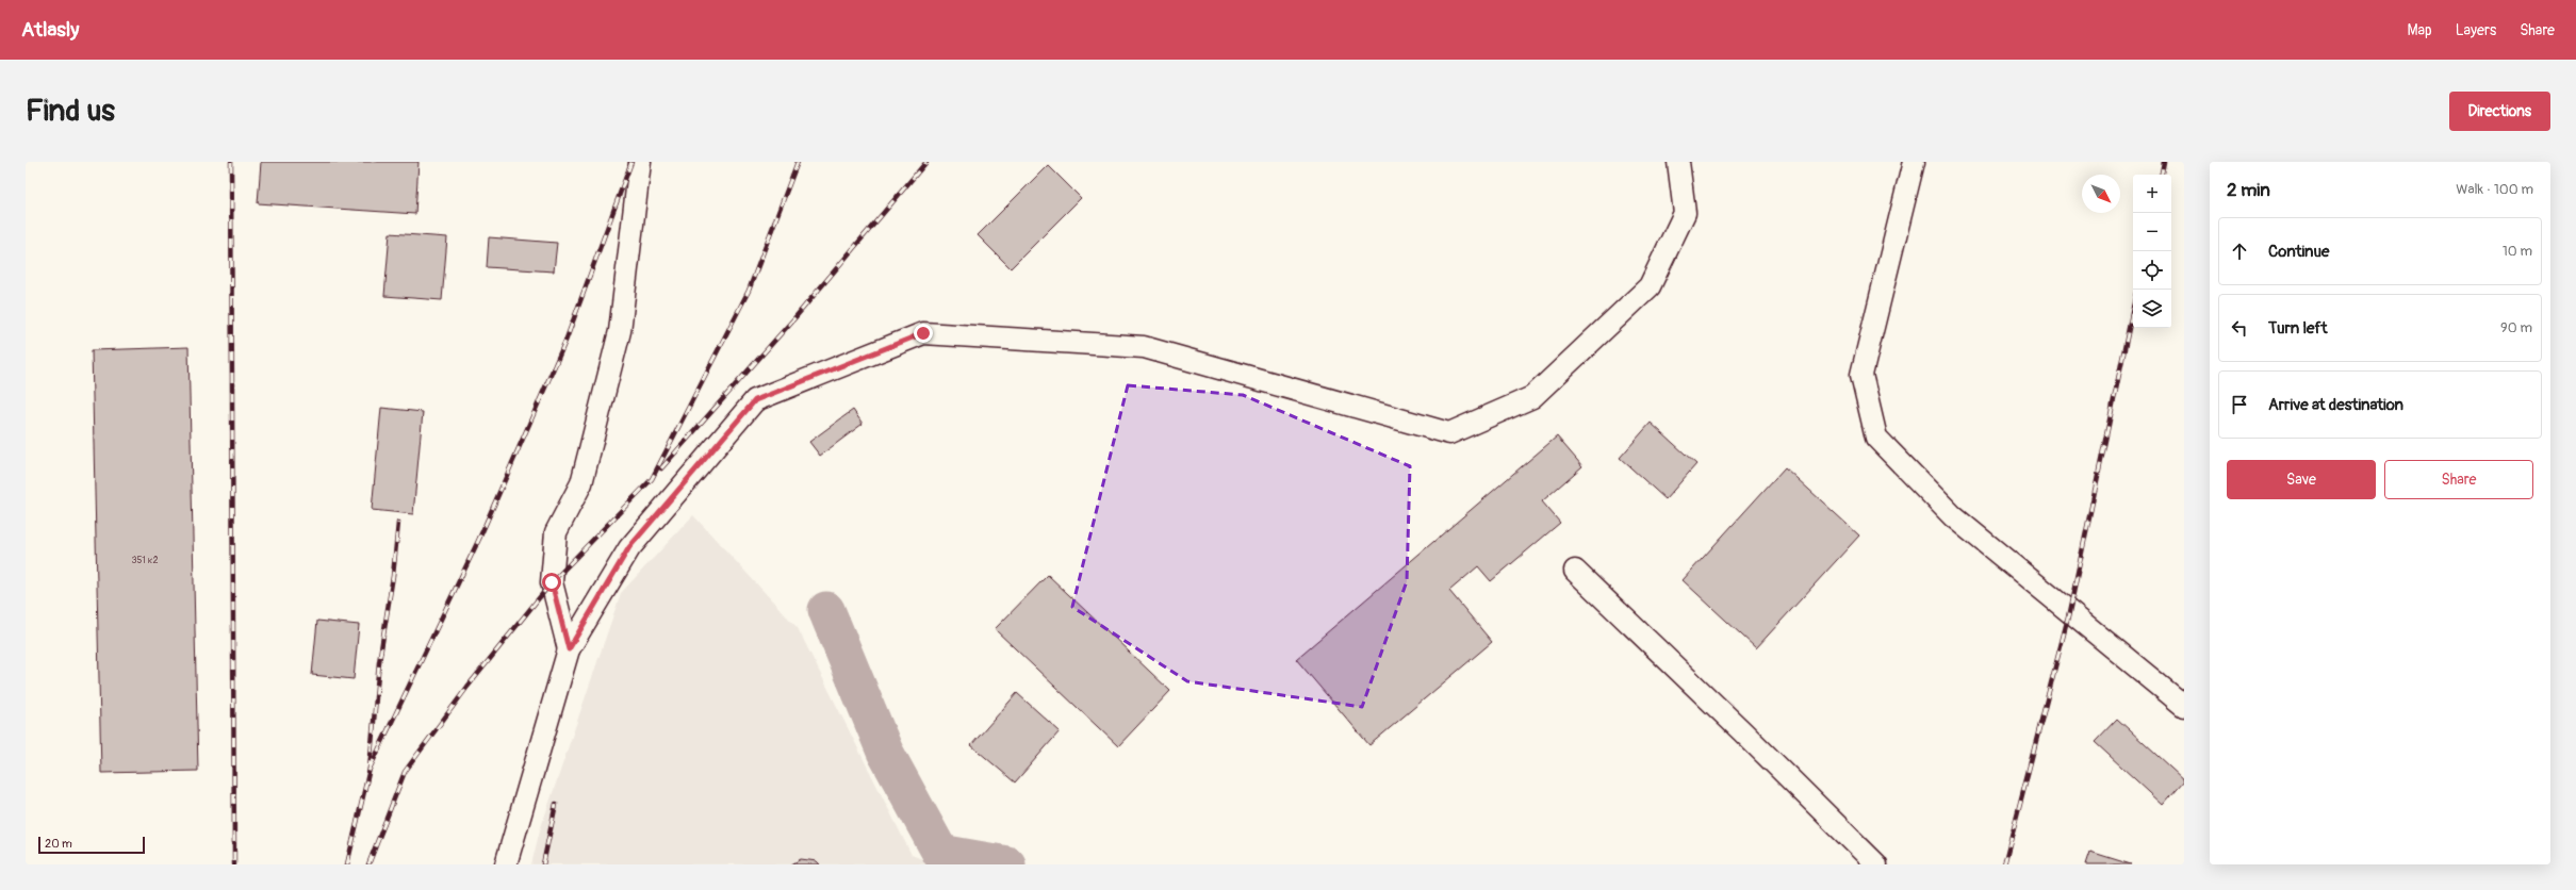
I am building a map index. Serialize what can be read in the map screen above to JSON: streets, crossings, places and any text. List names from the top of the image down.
{
  "house_numbers": ["351 к2"],
  "scale_bar": "20 m",
  "north": "bottom right",
  "page": {
    "header": "Atlasly",
    "nav": ["Map", "Layers", "Share"],
    "buttons": [
      "Directions",
      ["Save", "Share"]
    ],
    "title": "Find us",
    "heading": ["2 min", "Walk · 100 m"],
    "map_buttons": ["+", "−"],
    "list": [
      ["Continue", "10 m"],
      ["Turn left", "90 m"],
      "Arrive at destination"
    ],
    "scale": "20 m"
  }
}
